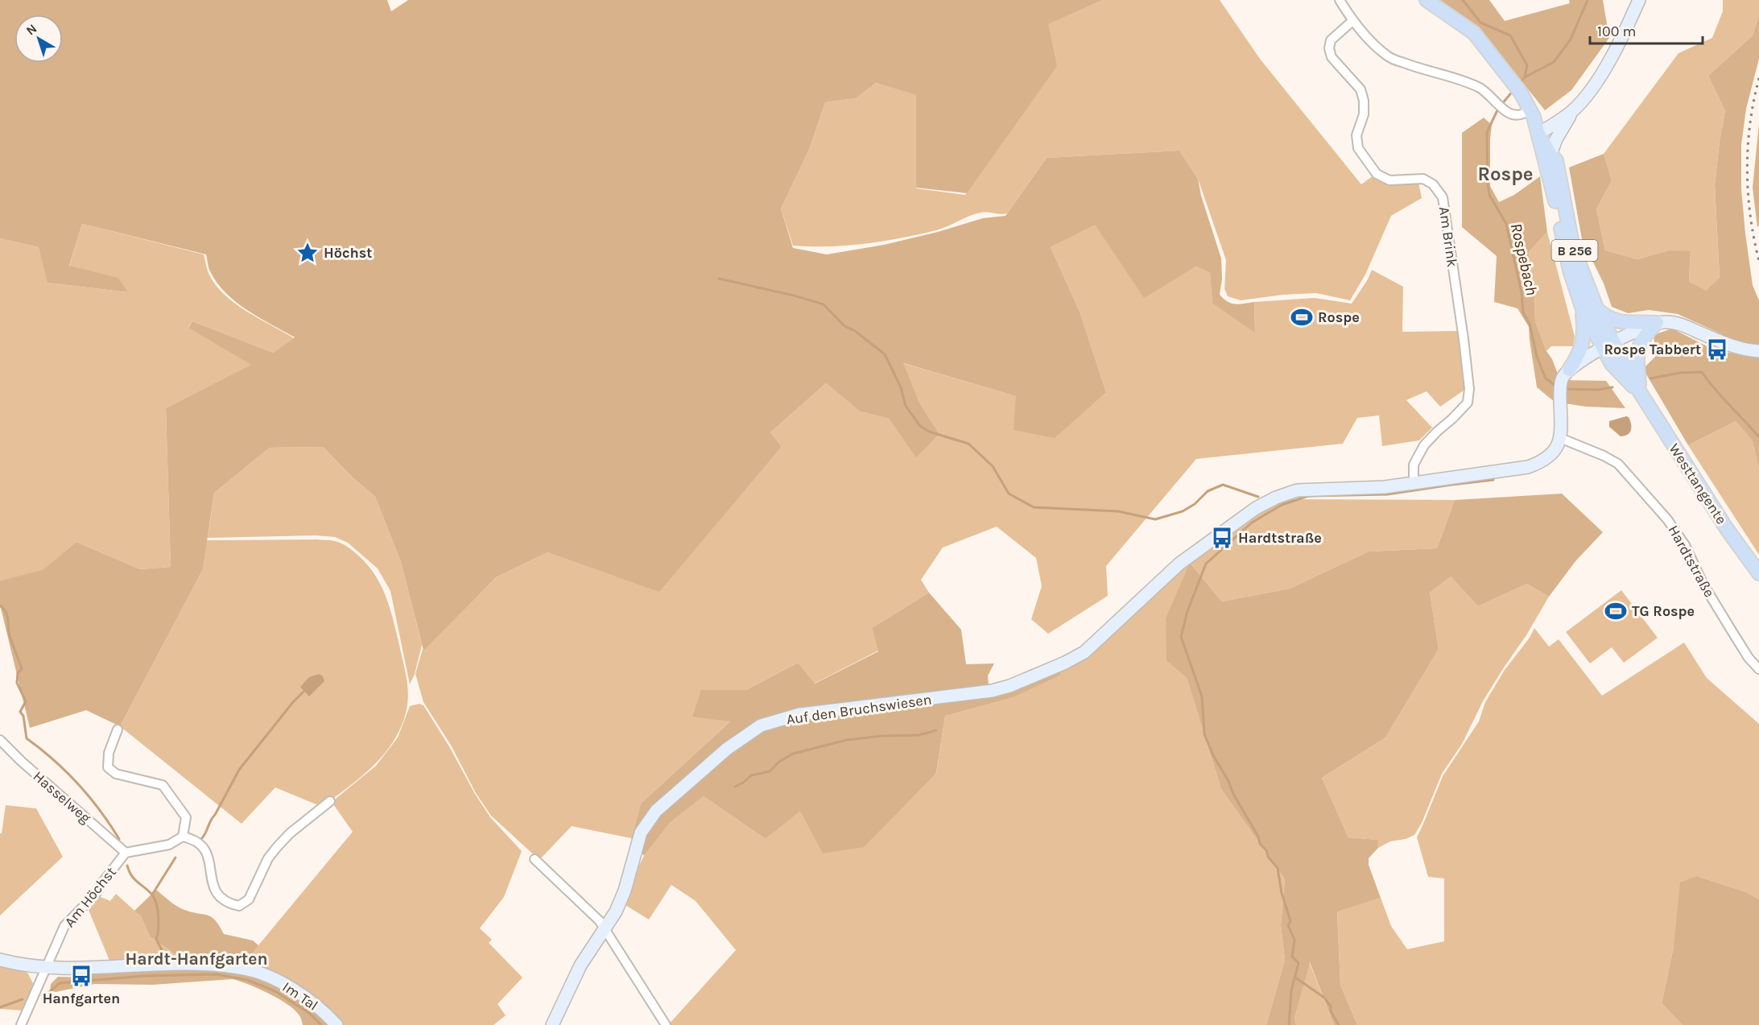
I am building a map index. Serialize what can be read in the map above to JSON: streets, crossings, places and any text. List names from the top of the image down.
{
  "streets": {
    "main road": ["B 256", "Westtangente"],
    "street": [
      "Am Brink",
      "Hardtstraße",
      "Auf den Bruchswiesen",
      "Hasselweg",
      "Am Höchst",
      "Im Tal"
    ]
  },
  "crossings": [
    ["Am Brink", "Auf den Bruchswiesen"],
    ["B 256", "Westtangente"],
    ["Hasselweg", "Am Höchst"],
    ["Am Höchst", "Im Tal"]
  ],
  "districts": ["Rospe", "Hardt-Hanfgarten"],
  "water": ["Rospebach"],
  "places": {
    "place": ["Höchst"],
    "sports": ["Rospe", "TG Rospe"],
    "bus stop": ["Rospe Tabbert", "Hardtstraße", "Hanfgarten"]
  },
  "scale_bar": "100 m",
  "north": "top left"
}
